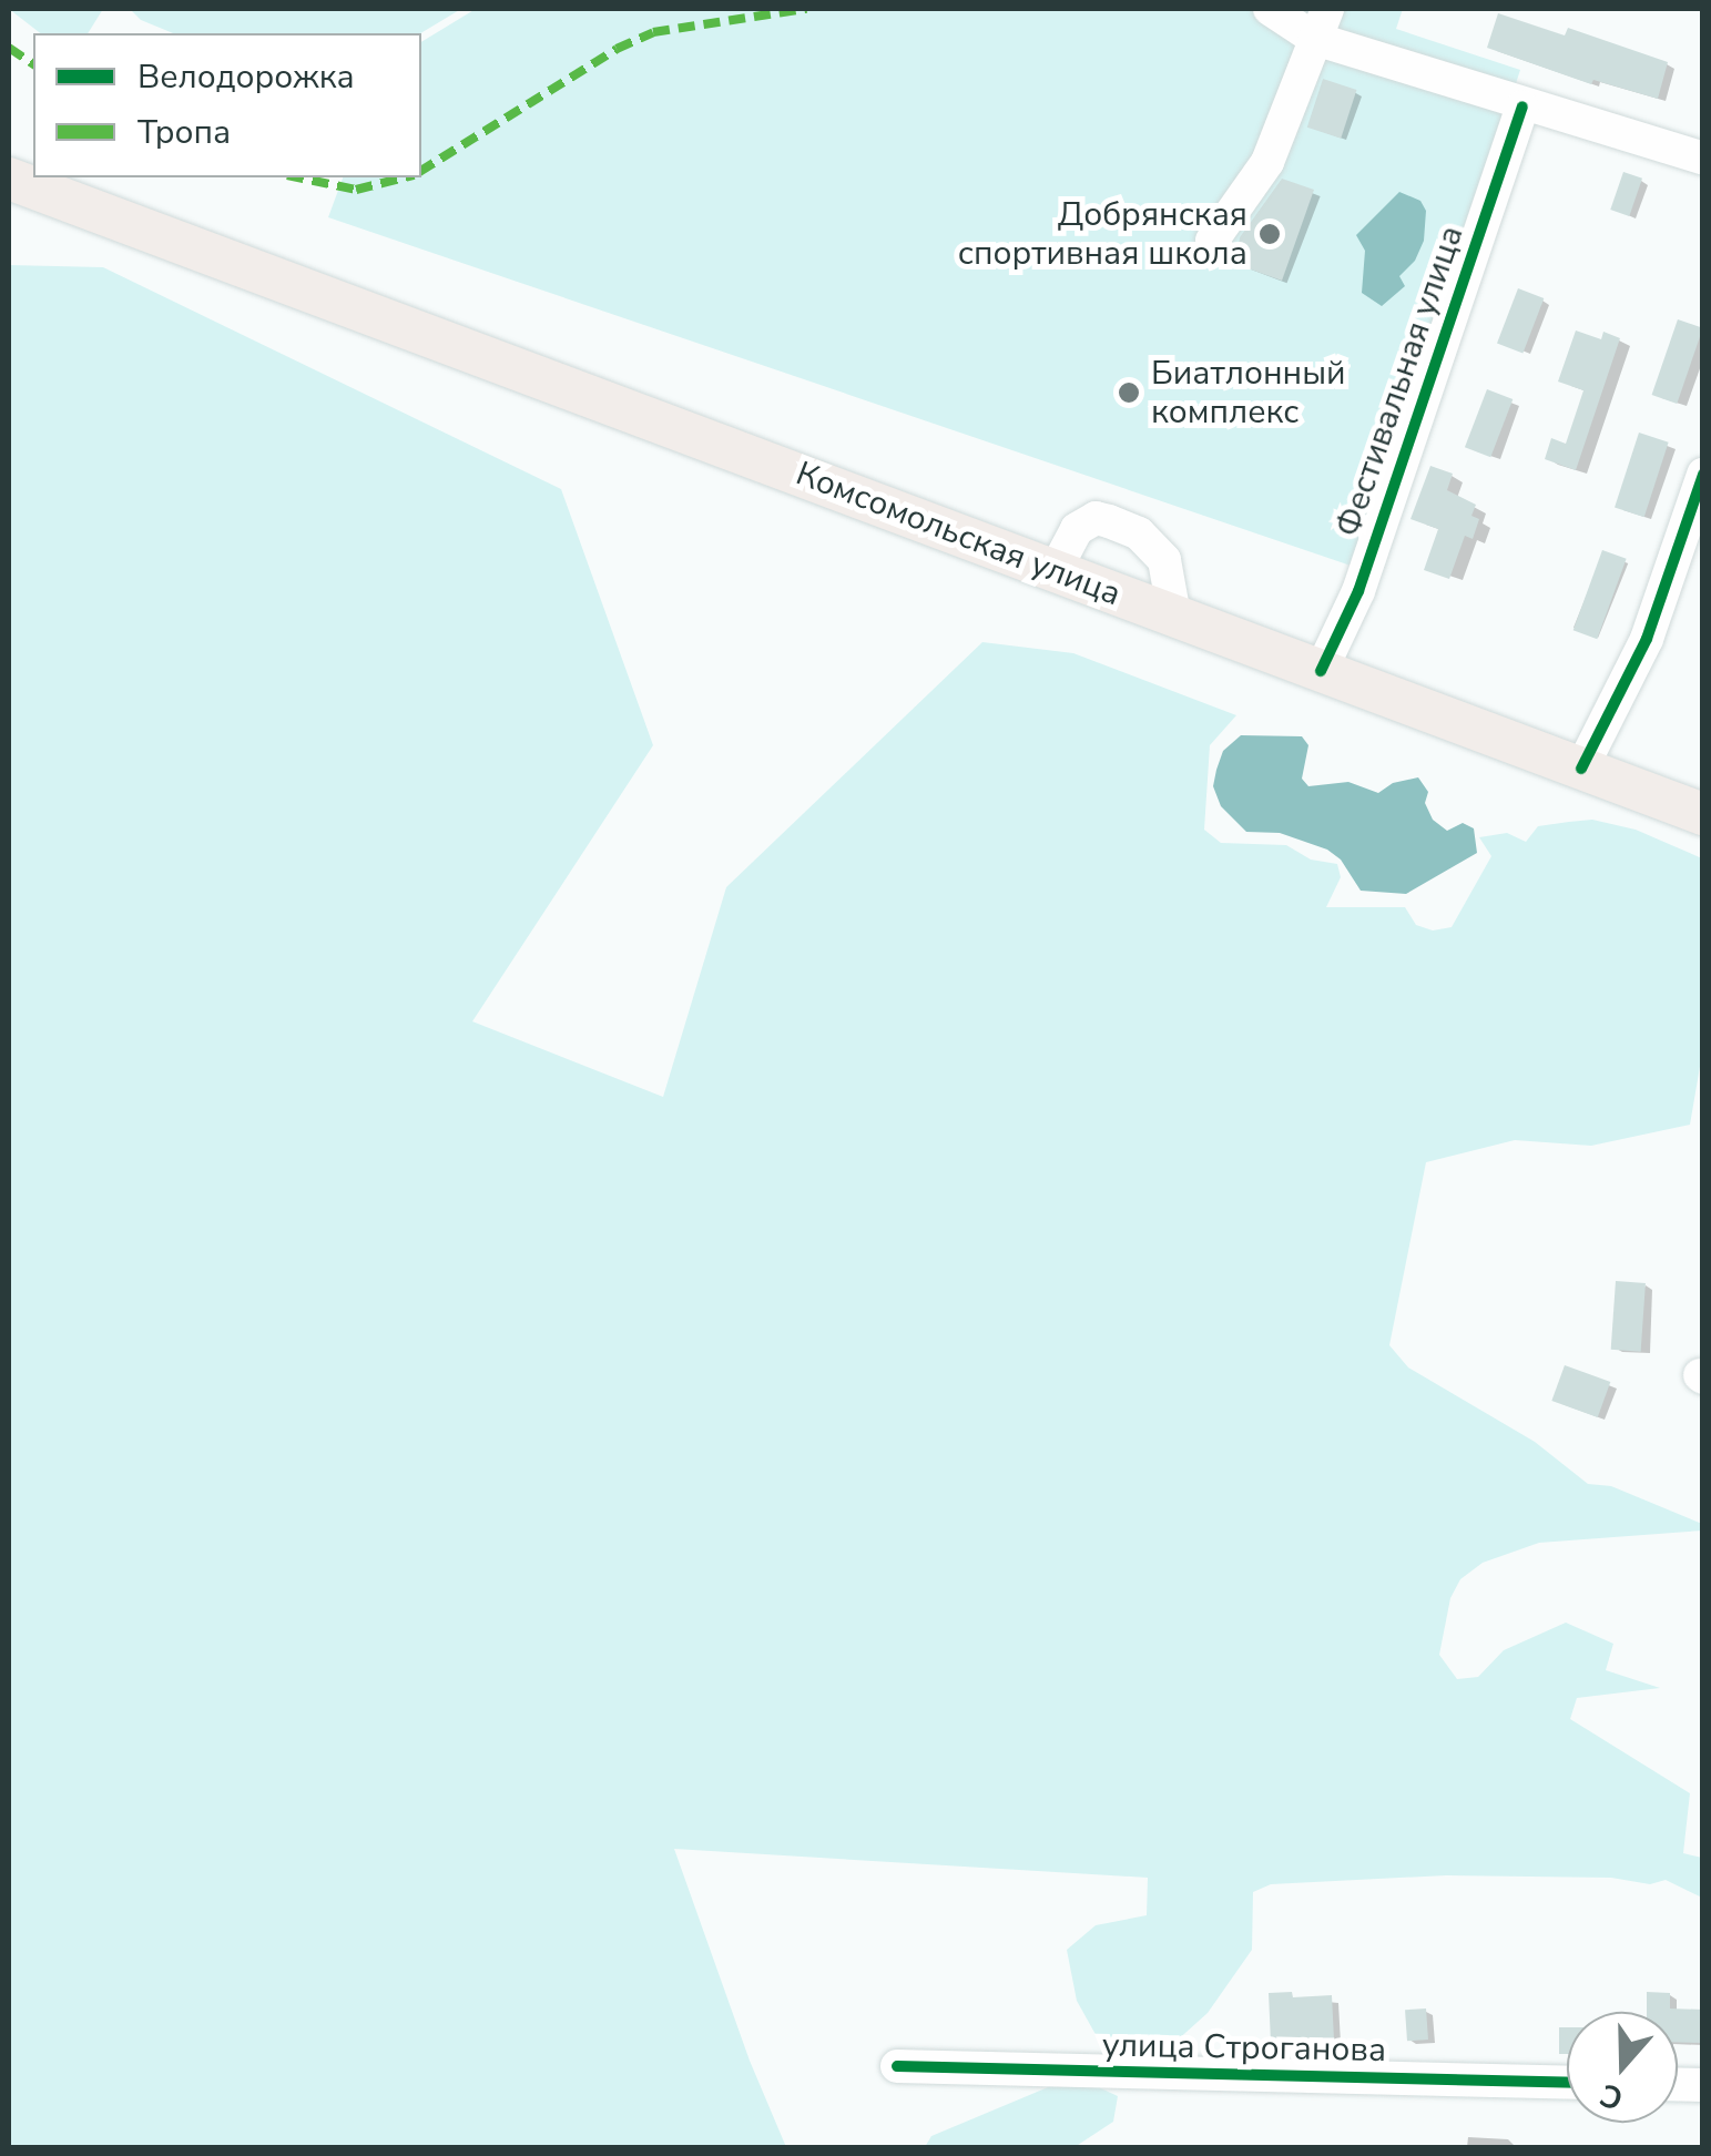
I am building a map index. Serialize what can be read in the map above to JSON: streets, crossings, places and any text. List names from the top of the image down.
{
  "streets": {
    "main road": ["Комсомольская улица"],
    "street": ["Фестивальная улица", "улица Строганова"]
  },
  "crossings": [
    ["Фестивальная улица", "Комсомольская улица"]
  ],
  "places": ["Добрянская спортивная школа", "Биатлонный комплекс"],
  "legend": ["Велодорожка", "Тропа"],
  "north": "bottom"
}
